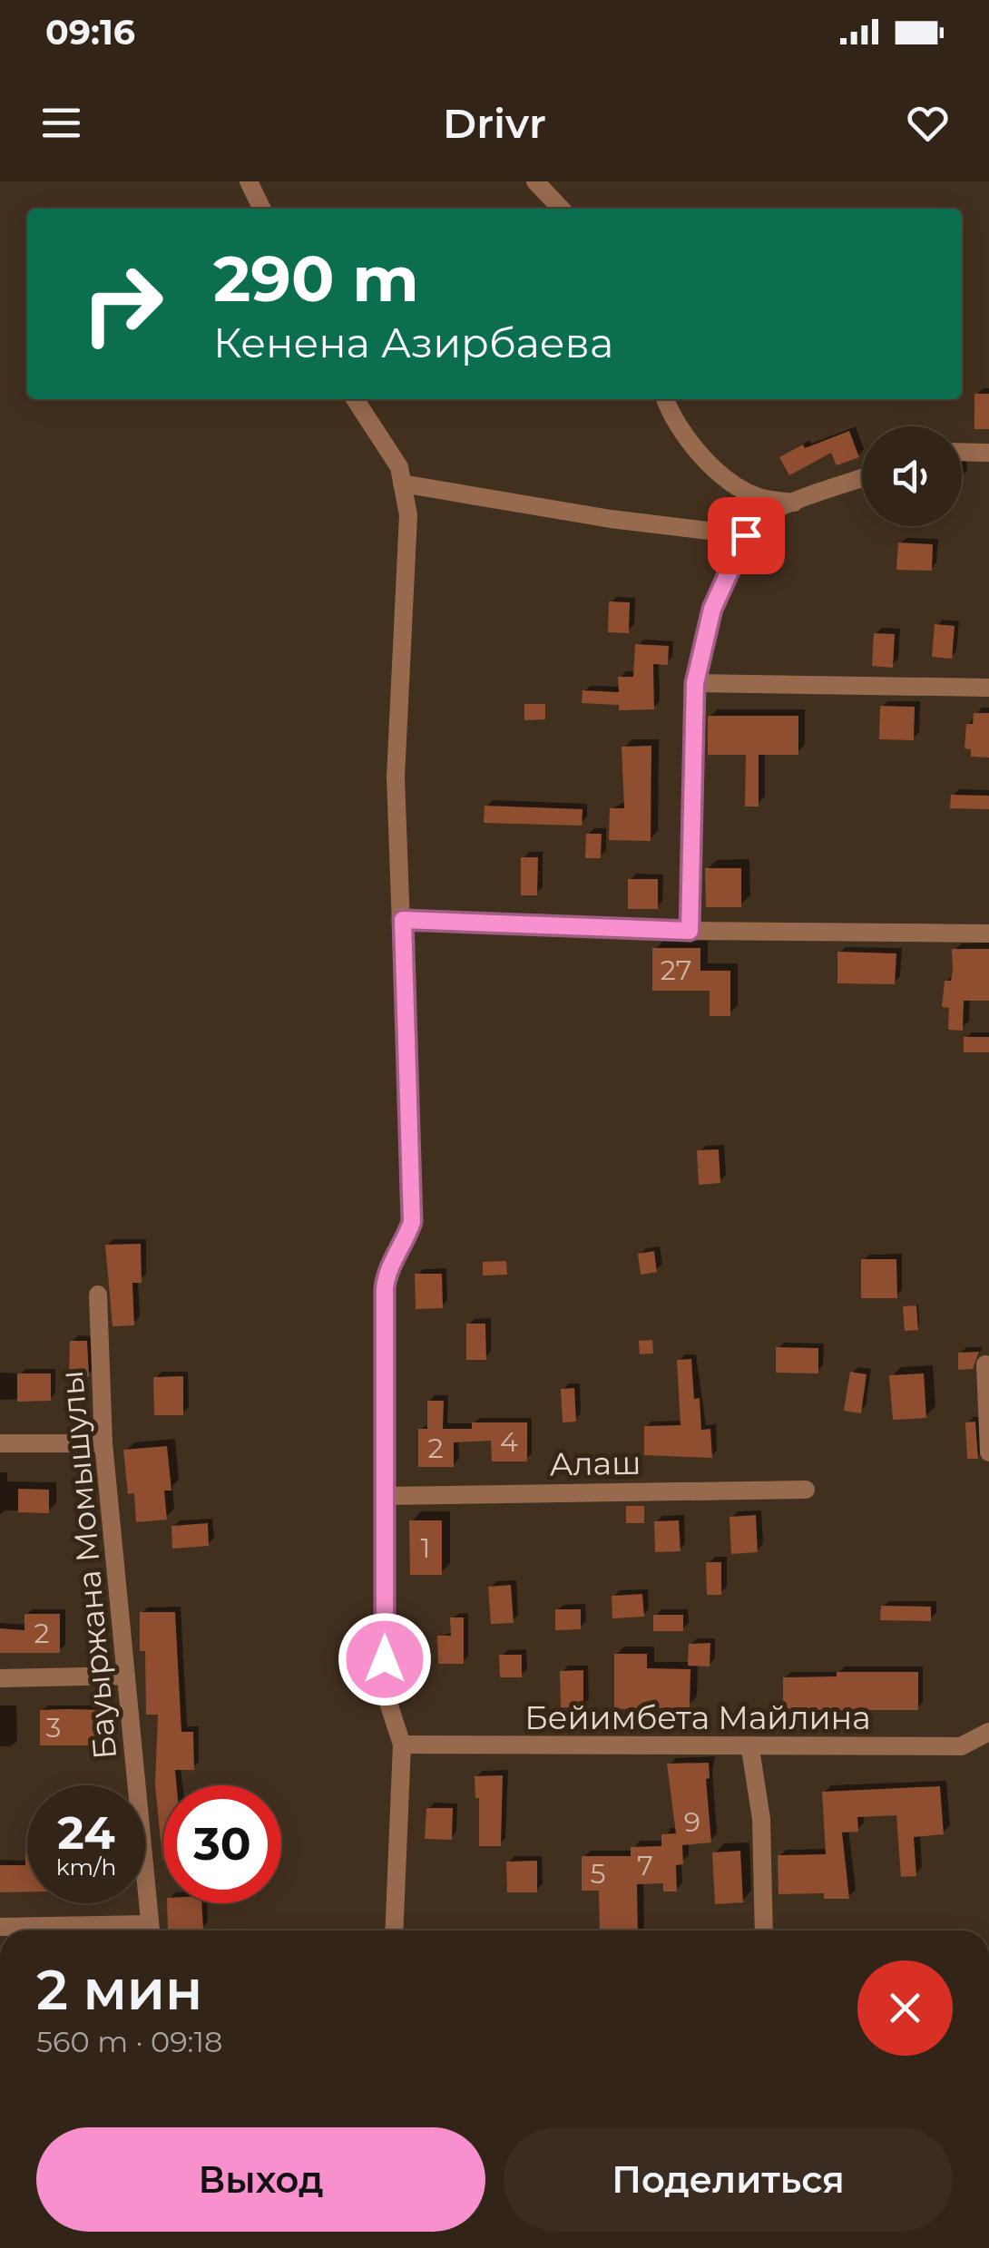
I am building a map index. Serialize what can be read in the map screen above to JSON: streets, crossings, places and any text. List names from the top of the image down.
{
  "streets": {
    "street": ["Алаш", "Бауыржана Момышулы", "Бейимбета Майлина"]
  },
  "house_numbers": [
    "27",
    "4",
    "2",
    "1",
    "2",
    "3",
    "9",
    "7",
    "5"
  ],
  "page": {
    "status": "09:16",
    "header": "Drivr",
    "turn": ["290 m", "Кенена Азирбаева"],
    "speed": "24 km/h",
    "limit": "30",
    "heading": ["2 мин", "560 m · 09:18"],
    "buttons": ["Выход", "Поделиться"]
  }
}
